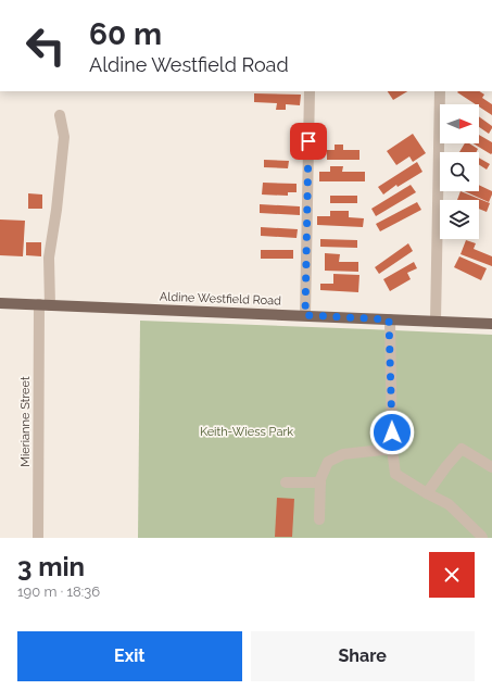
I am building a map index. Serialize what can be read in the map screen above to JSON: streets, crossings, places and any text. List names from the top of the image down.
{
  "streets": {
    "main road": ["Aldine Westfield Road"],
    "street": ["Mierianne Street"]
  },
  "crossings": [
    ["Aldine Westfield Road", "Mierianne Street"]
  ],
  "parks": ["Keith-Wiess Park"],
  "north": "right",
  "page": {
    "turn": ["60 m", "Aldine Westfield Road"],
    "heading": ["3 min", "190 m · 18:36"],
    "buttons": ["Exit", "Share"]
  }
}
